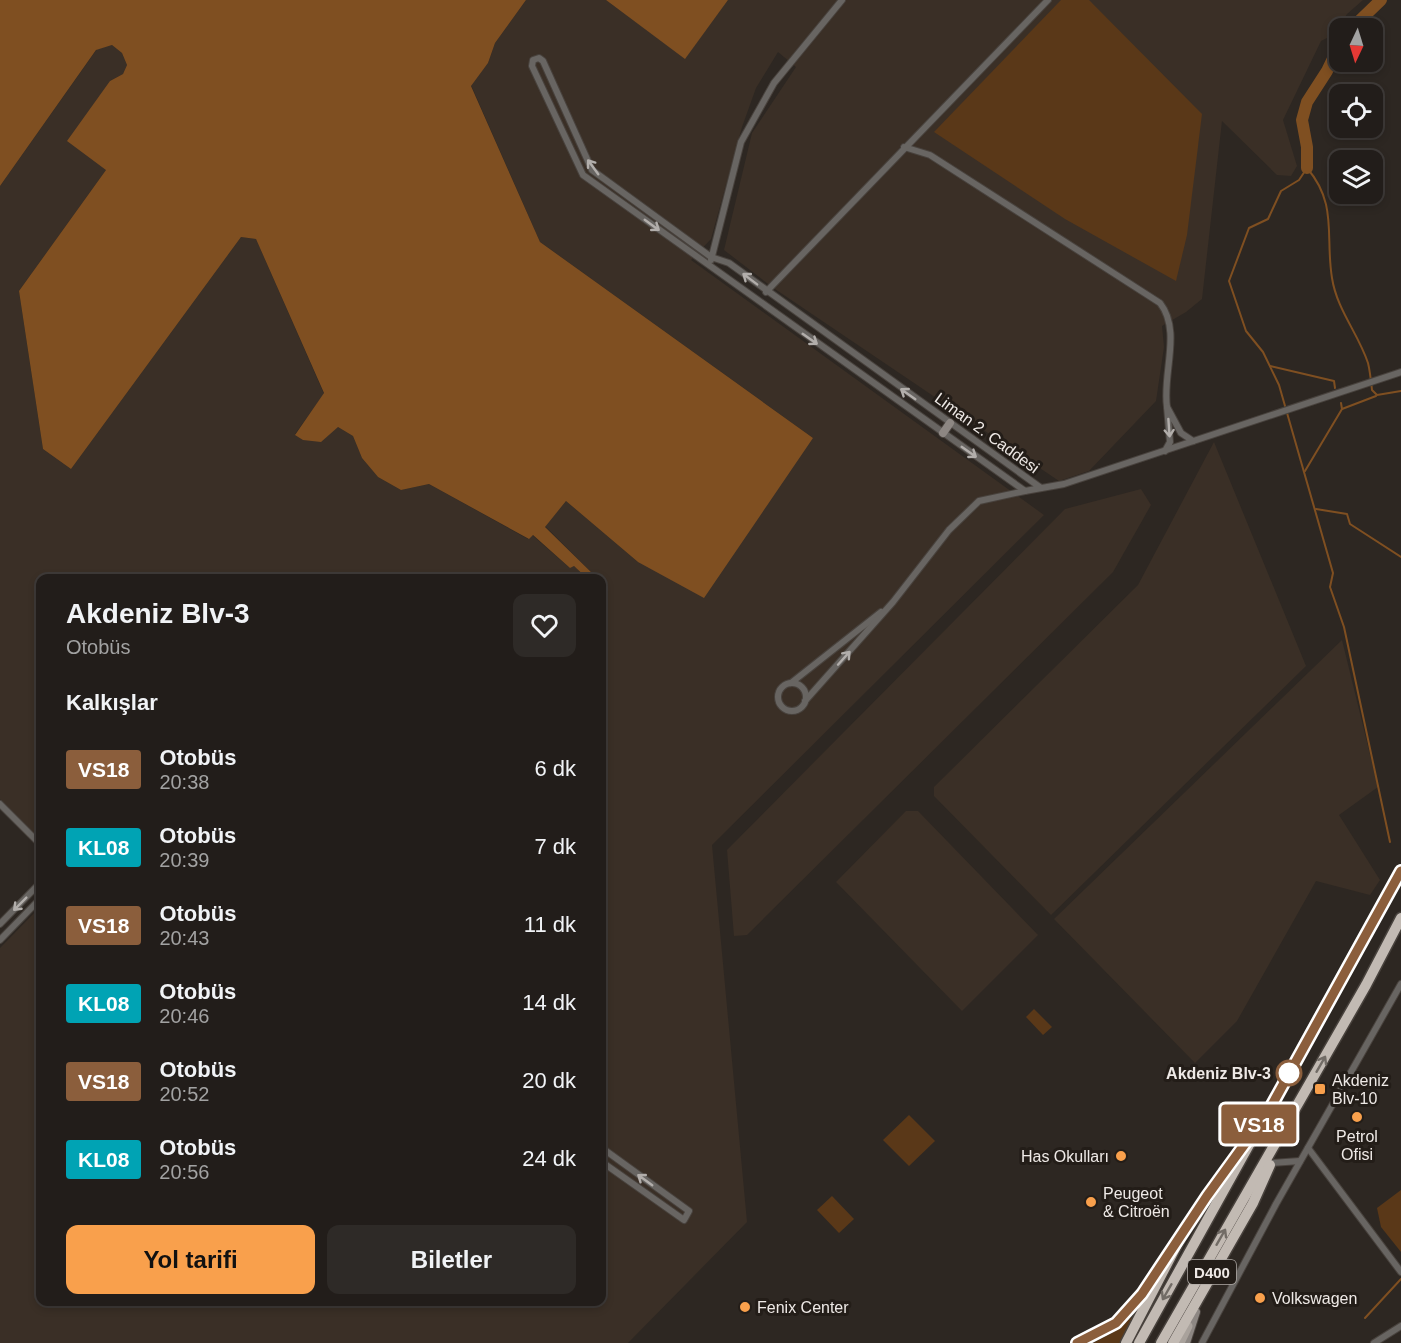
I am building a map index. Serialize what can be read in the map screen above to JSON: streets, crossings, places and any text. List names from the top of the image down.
{
  "streets": {
    "highway": ["D400"],
    "street": ["Liman 2. Caddesi"]
  },
  "places": {
    "other": [
      "Akdeniz Blv-3",
      "Petrol Ofisi",
      "Has Okulları",
      "Peugeot & Citroën",
      "Volkswagen",
      "Fenix Center"
    ],
    "transit": ["Akdeniz Blv-10"]
  },
  "lines": ["bus line VS18"],
  "north": "bottom",
  "page": {
    "on_map": "VS18",
    "heading": [
      ["Akdeniz Blv-3", "Otobüs"],
      "Kalkışlar"
    ],
    "list": [
      {
        "mark": "VS18",
        "name": "Otobüs",
        "note": "20:38",
        "value": "6 dk"
      },
      {
        "mark": "KL08",
        "name": "Otobüs",
        "note": "20:39",
        "value": "7 dk"
      },
      {
        "mark": "VS18",
        "name": "Otobüs",
        "note": "20:43",
        "value": "11 dk"
      },
      {
        "mark": "KL08",
        "name": "Otobüs",
        "note": "20:46",
        "value": "14 dk"
      },
      {
        "mark": "VS18",
        "name": "Otobüs",
        "note": "20:52",
        "value": "20 dk"
      },
      {
        "mark": "KL08",
        "name": "Otobüs",
        "note": "20:56",
        "value": "24 dk"
      }
    ],
    "buttons": ["Yol tarifi", "Biletler"]
  }
}
